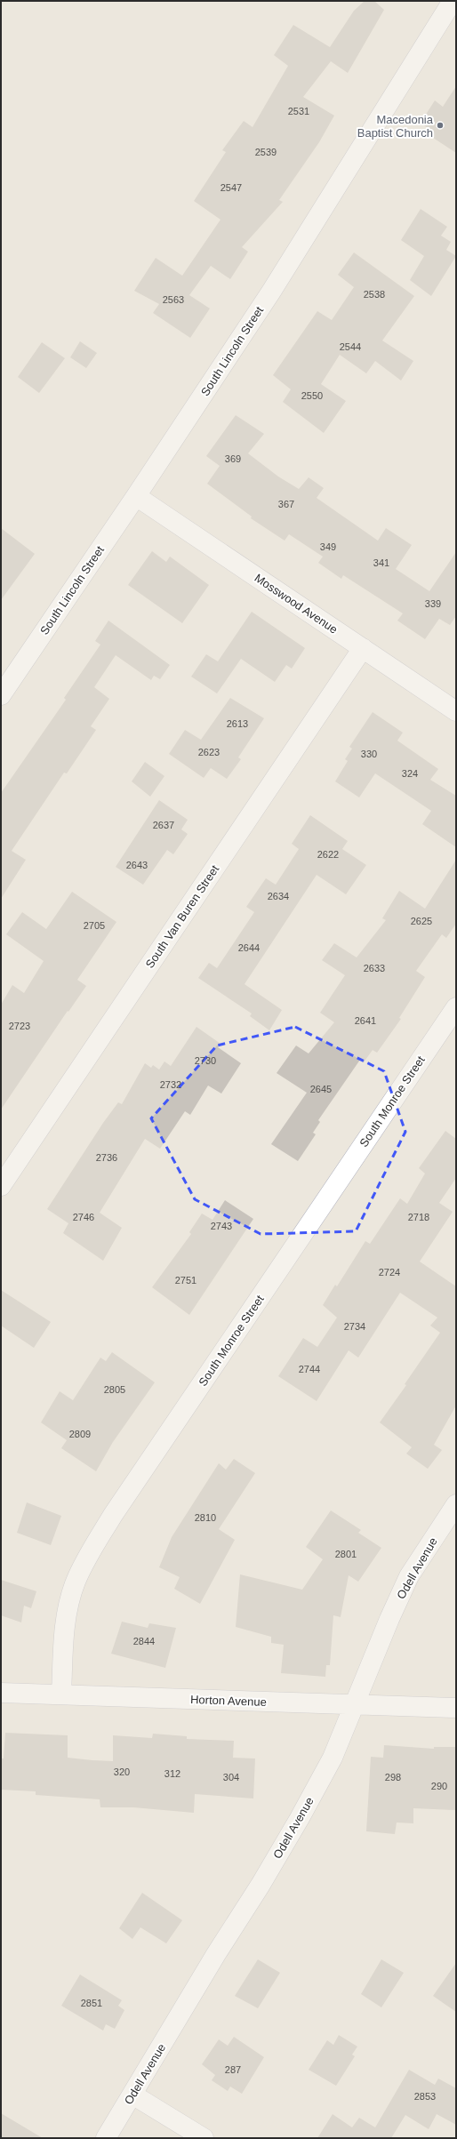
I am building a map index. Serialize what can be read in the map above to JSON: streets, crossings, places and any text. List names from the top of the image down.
{
  "streets": {
    "street": [
      "South Lincoln Street",
      "Mosswood Avenue",
      "South Van Buren Street",
      "South Monroe Street",
      "Odell Avenue",
      "Horton Avenue"
    ]
  },
  "crossings": [
    ["South Lincoln Street", "Mosswood Avenue"],
    ["Mosswood Avenue", "South Van Buren Street"],
    ["South Monroe Street", "Horton Avenue"],
    ["Odell Avenue", "Horton Avenue"]
  ],
  "places": ["Macedonia Baptist Church"],
  "house_numbers": [
    "2531",
    "2539",
    "2547",
    "2538",
    "2563",
    "2544",
    "2550",
    "369",
    "367",
    "349",
    "341",
    "339",
    "2613",
    "2623",
    "330",
    "324",
    "2637",
    "2622",
    "2643",
    "2634",
    "2625",
    "2705",
    "2644",
    "2633",
    "2641",
    "2723",
    "2730",
    "2732",
    "2645",
    "2736",
    "2746",
    "2718",
    "2743",
    "2724",
    "2751",
    "2734",
    "2744",
    "2805",
    "2809",
    "2810",
    "2801",
    "2844",
    "320",
    "312",
    "304",
    "298",
    "290",
    "2851",
    "287",
    "2853"
  ]
}
